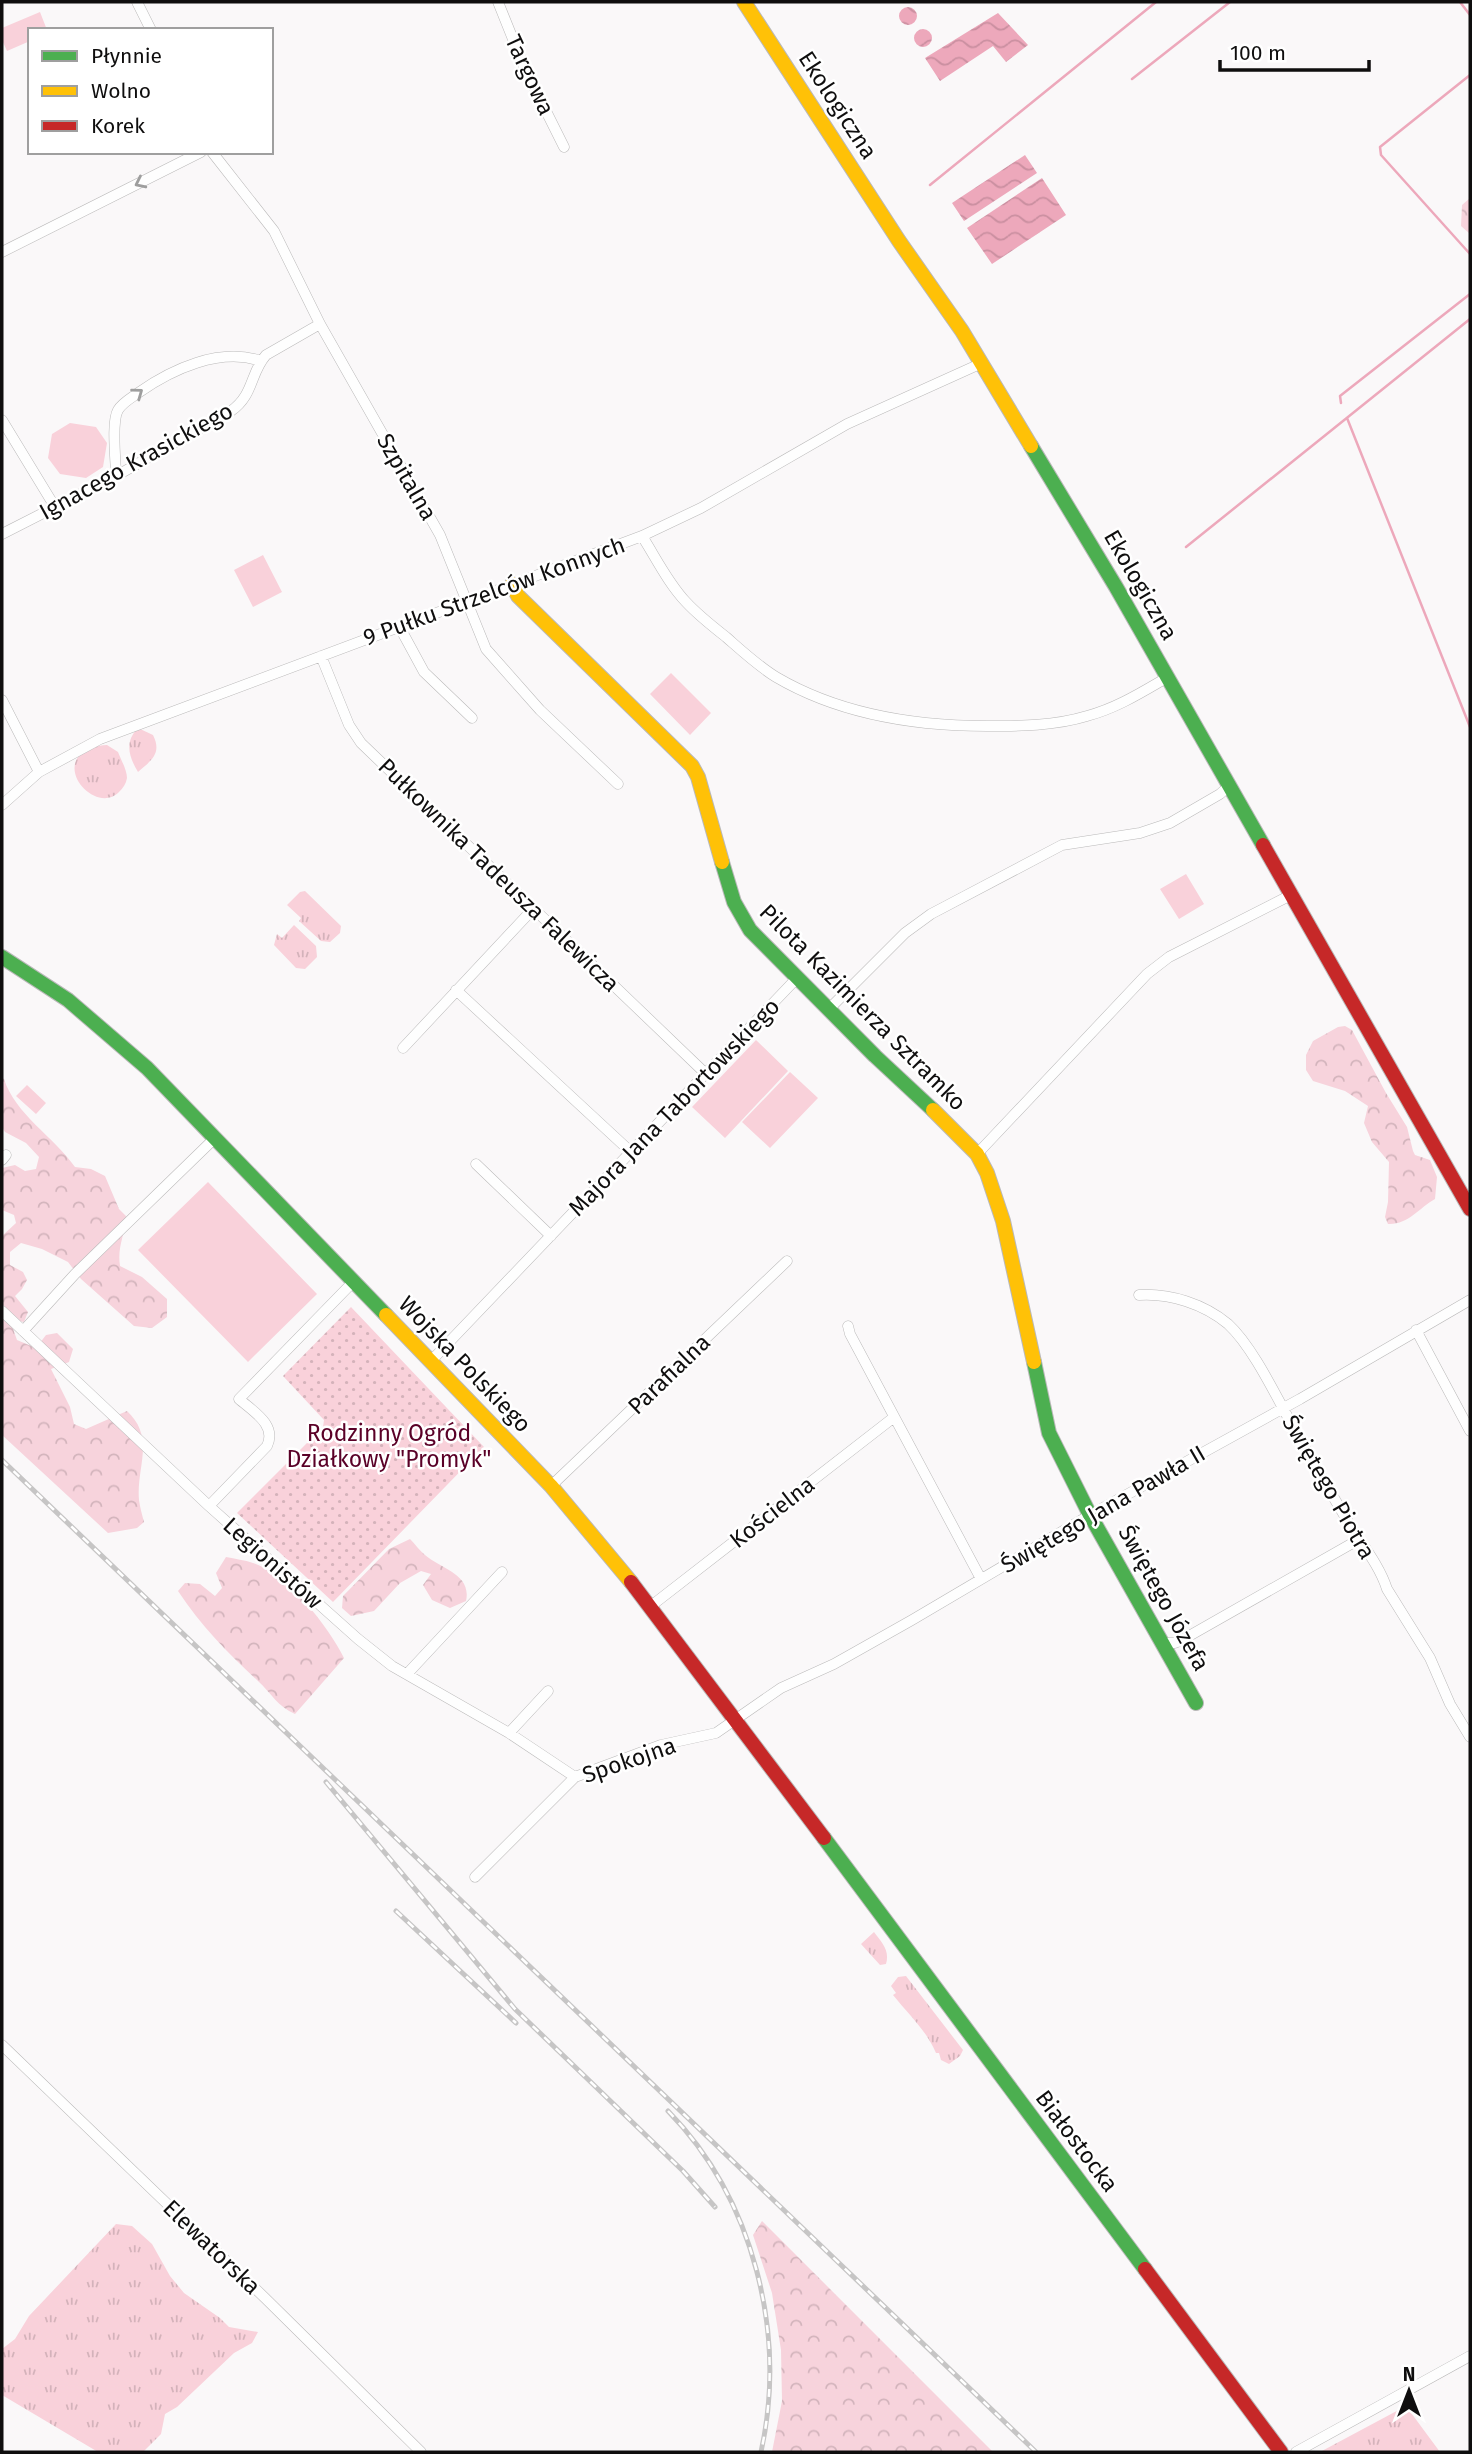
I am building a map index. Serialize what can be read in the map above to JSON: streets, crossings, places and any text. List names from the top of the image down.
{
  "streets": {
    "street": [
      "Targowa",
      "Ekologiczna",
      "Ignacego Krasickiego",
      "Szpitalna",
      "9 Pułku Strzelców Konnych",
      "Pułkownika Tadeusza Falewicza",
      "Pilota Kazimierza Sztramko",
      "Majora Jana Tabortowskiego",
      "Wojska Polskiego",
      "Parafialna",
      "Świętego Piotra",
      "Świętego Jana Pawła II",
      "Kościelna",
      "Legionistów",
      "Świętego Józefa",
      "Spokojna",
      "Białostocka",
      "Elewatorska"
    ]
  },
  "crossings": [
    ["Ekologiczna", "9 Pułku Strzelców Konnych"],
    ["Szpitalna", "9 Pułku Strzelców Konnych"],
    ["9 Pułku Strzelców Konnych", "Pułkownika Tadeusza Falewicza"],
    ["9 Pułku Strzelców Konnych", "Pilota Kazimierza Sztramko"],
    ["Pułkownika Tadeusza Falewicza", "Majora Jana Tabortowskiego"],
    ["Pilota Kazimierza Sztramko", "Majora Jana Tabortowskiego"],
    ["Pilota Kazimierza Sztramko", "Świętego Jana Pawła II"],
    ["Pilota Kazimierza Sztramko", "Świętego Józefa"],
    ["Majora Jana Tabortowskiego", "Wojska Polskiego"],
    ["Wojska Polskiego", "Parafialna"],
    ["Wojska Polskiego", "Świętego Jana Pawła II"],
    ["Wojska Polskiego", "Kościelna"],
    ["Wojska Polskiego", "Spokojna"],
    ["Wojska Polskiego", "Białostocka"],
    ["Świętego Piotra", "Świętego Jana Pawła II"],
    ["Świętego Jana Pawła II", "Świętego Józefa"],
    ["Świętego Jana Pawła II", "Spokojna"],
    ["Legionistów", "Spokojna"]
  ],
  "parks": ["Rodzinny Ogród Działkowy \"Promyk\""],
  "legend": ["Płynnie", "Wolno", "Korek"],
  "scale_bar": "100 m",
  "north": "top"
}
